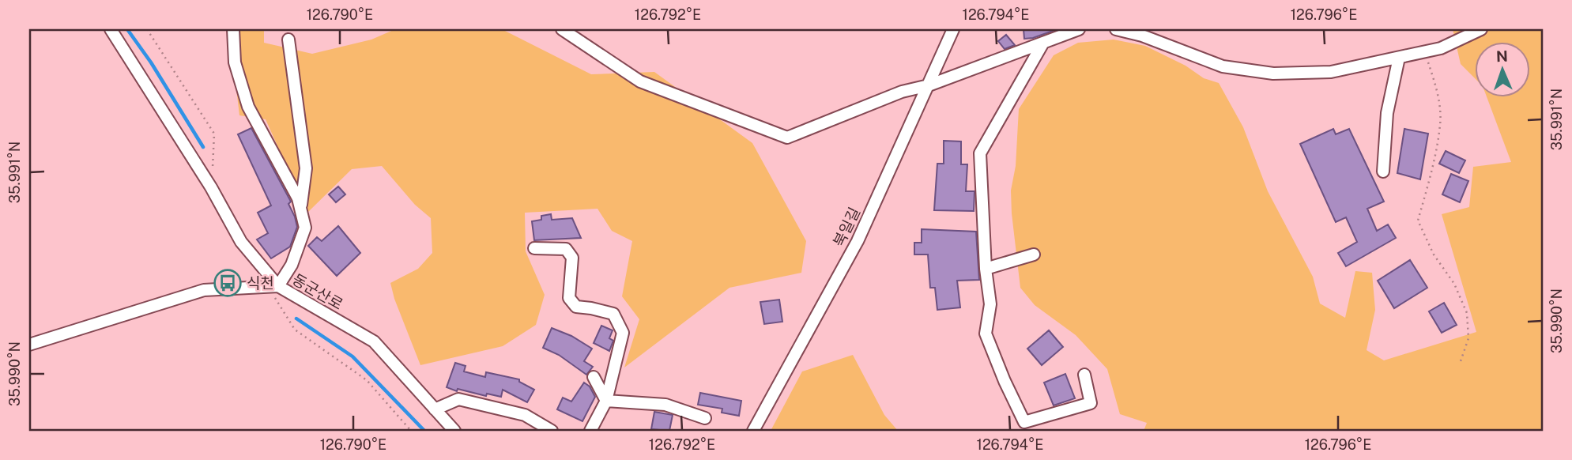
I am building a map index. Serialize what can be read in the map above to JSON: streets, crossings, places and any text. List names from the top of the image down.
{
  "streets": {
    "street": ["북일길", "동군산로"]
  },
  "places": {
    "bus stop": ["식천"]
  },
  "north": "top",
  "coordinates": [
    "126.790°E",
    "126.792°E",
    "126.794°E",
    "126.796°E",
    "35.991°N",
    "35.990°N"
  ]
}
